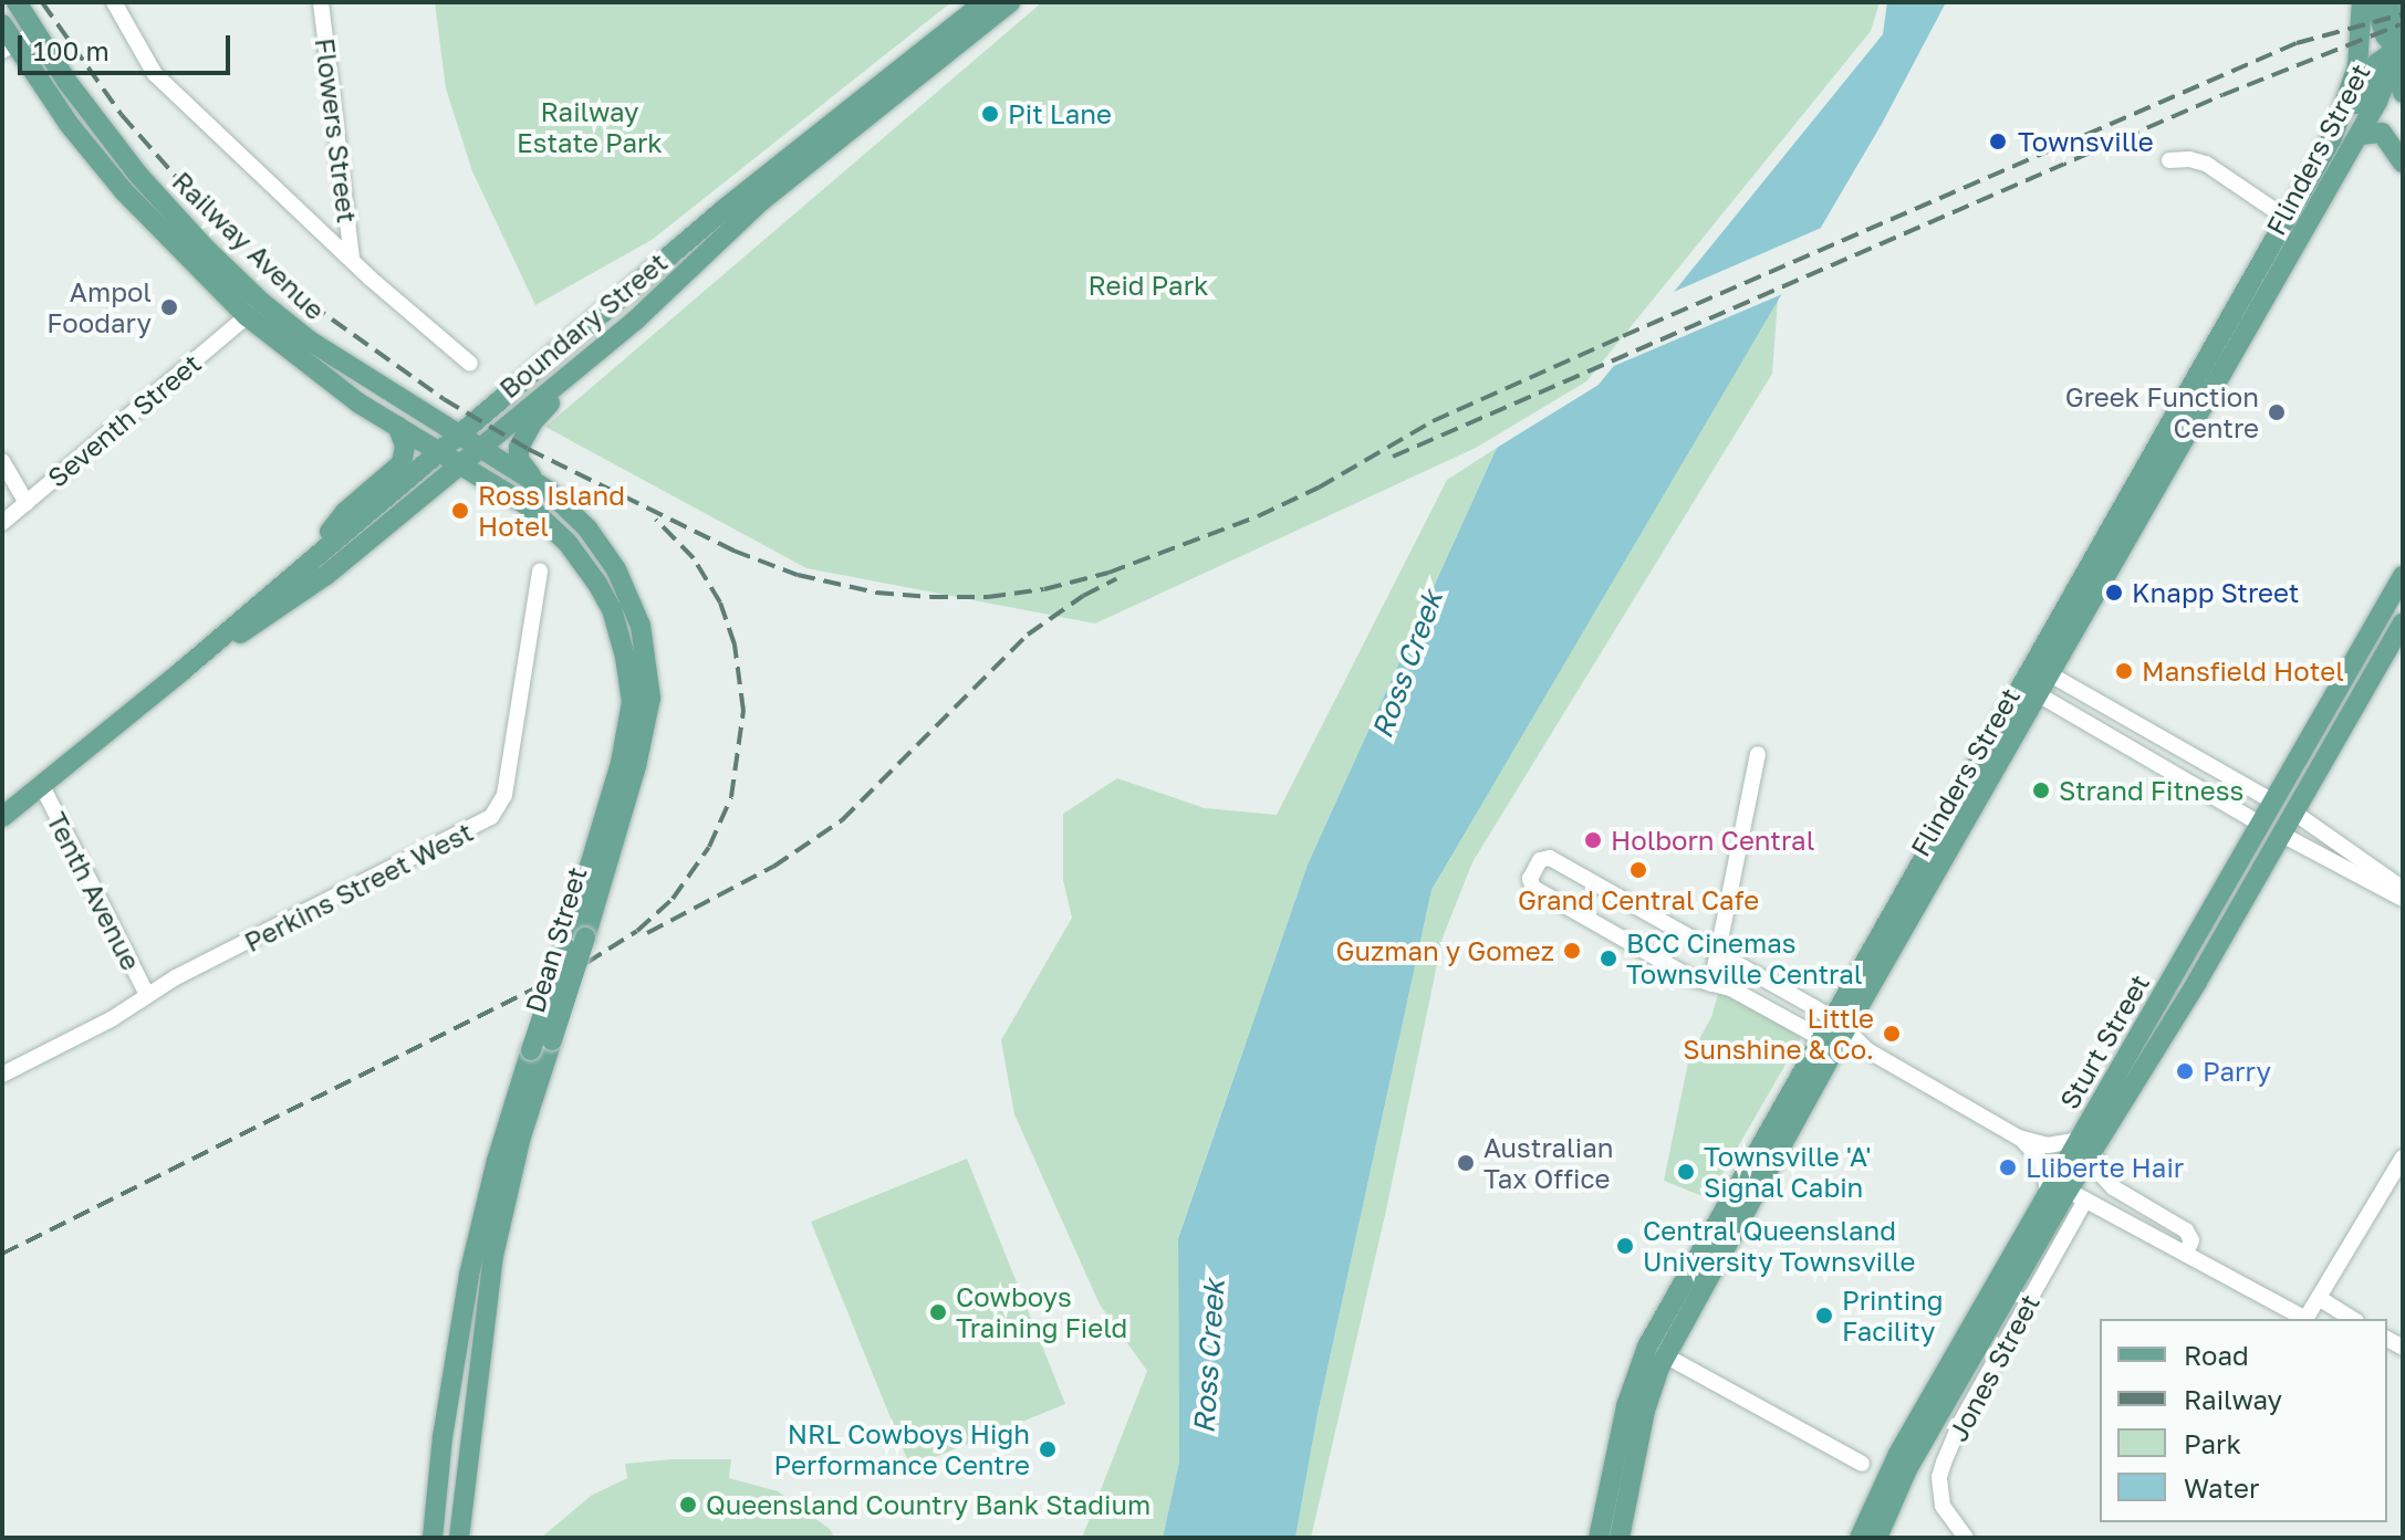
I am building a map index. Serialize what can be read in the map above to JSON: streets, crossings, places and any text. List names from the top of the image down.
{
  "streets": {
    "main road": [
      "Flinders Street",
      "Railway Avenue",
      "Boundary Street",
      "Dean Street",
      "Sturt Street"
    ],
    "street": [
      "Flowers Street",
      "Seventh Street",
      "Perkins Street West",
      "Tenth Avenue",
      "Jones Street"
    ]
  },
  "crossings": [
    ["Railway Avenue", "Boundary Street"],
    ["Railway Avenue", "Seventh Street"],
    ["Railway Avenue", "Dean Street"],
    ["Boundary Street", "Tenth Avenue"],
    ["Boundary Street", "Dean Street"],
    ["Perkins Street West", "Tenth Avenue"],
    ["Sturt Street", "Jones Street"]
  ],
  "water": ["Ross Creek"],
  "parks": ["Railway Estate Park", "Reid Park"],
  "places": [
    "Pit Lane",
    "Townsville",
    "Ampol Foodary",
    "Greek Function Centre",
    "Ross Island Hotel",
    "Knapp Street",
    "Mansfield Hotel",
    "Strand Fitness",
    "Holborn Central",
    "Grand Central Cafe",
    "Guzman y Gomez",
    "BCC Cinemas Townsville Central",
    "Little Sunshine & Co.",
    "Parry",
    "Australian Tax Office",
    "Lliberte Hair",
    "Townsville 'A' Signal Cabin",
    "Central Queensland University Townsville",
    "Cowboys Training Field",
    "Printing Facility",
    "NRL Cowboys High Performance Centre",
    "Queensland Country Bank Stadium"
  ],
  "legend": [
    "Road",
    "Railway",
    "Park",
    "Water"
  ],
  "scale_bar": "100 m"
}
